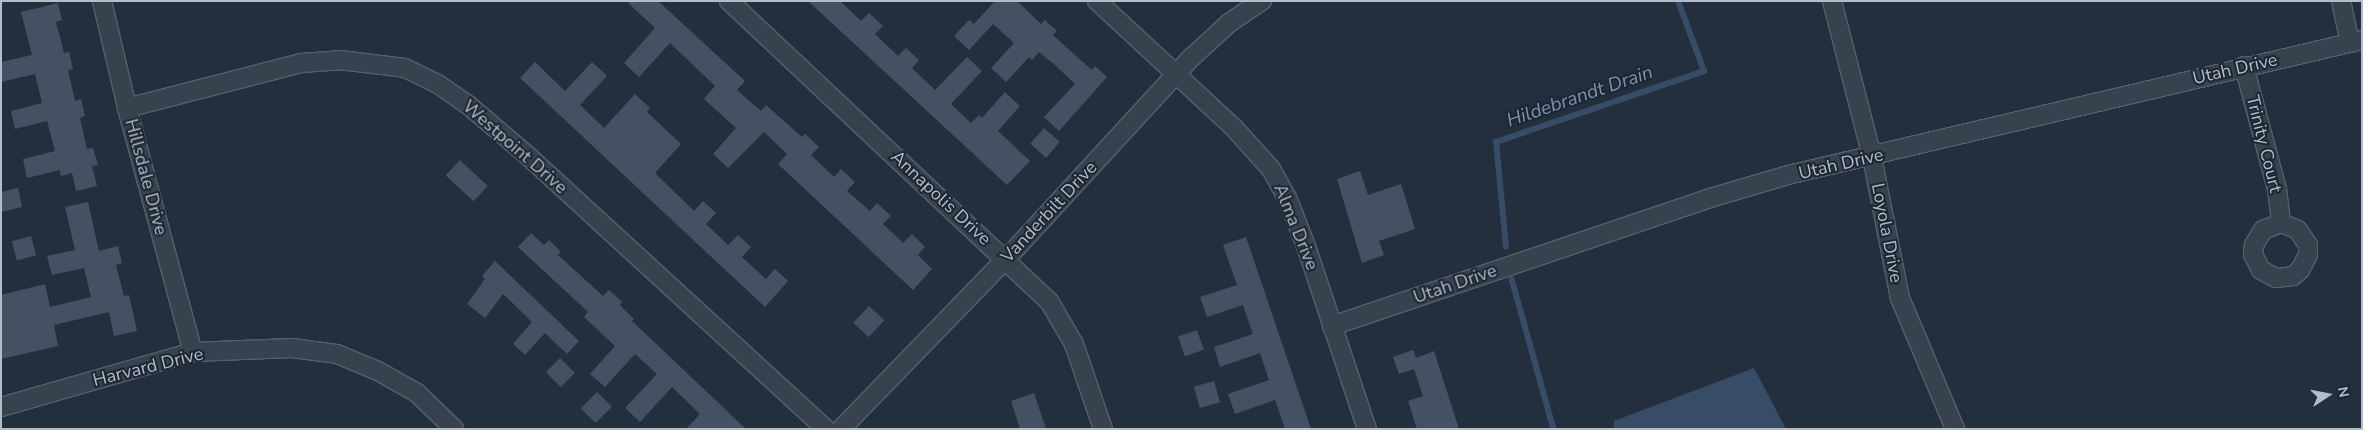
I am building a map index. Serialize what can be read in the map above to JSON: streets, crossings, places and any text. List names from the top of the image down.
{
  "streets": {
    "street": [
      "Utah Drive",
      "Trinity Court",
      "Westpoint Drive",
      "Hillsdale Drive",
      "Annapolis Drive",
      "Vanderbilt Drive",
      "Alma Drive",
      "Loyola Drive",
      "Harvard Drive"
    ]
  },
  "crossings": [
    ["Utah Drive", "Trinity Court"],
    ["Utah Drive", "Alma Drive"],
    ["Utah Drive", "Loyola Drive"],
    ["Westpoint Drive", "Hillsdale Drive"],
    ["Hillsdale Drive", "Harvard Drive"],
    ["Annapolis Drive", "Vanderbilt Drive"],
    ["Vanderbilt Drive", "Alma Drive"]
  ],
  "water": ["Hildebrandt Drain"],
  "north": "right"
}
